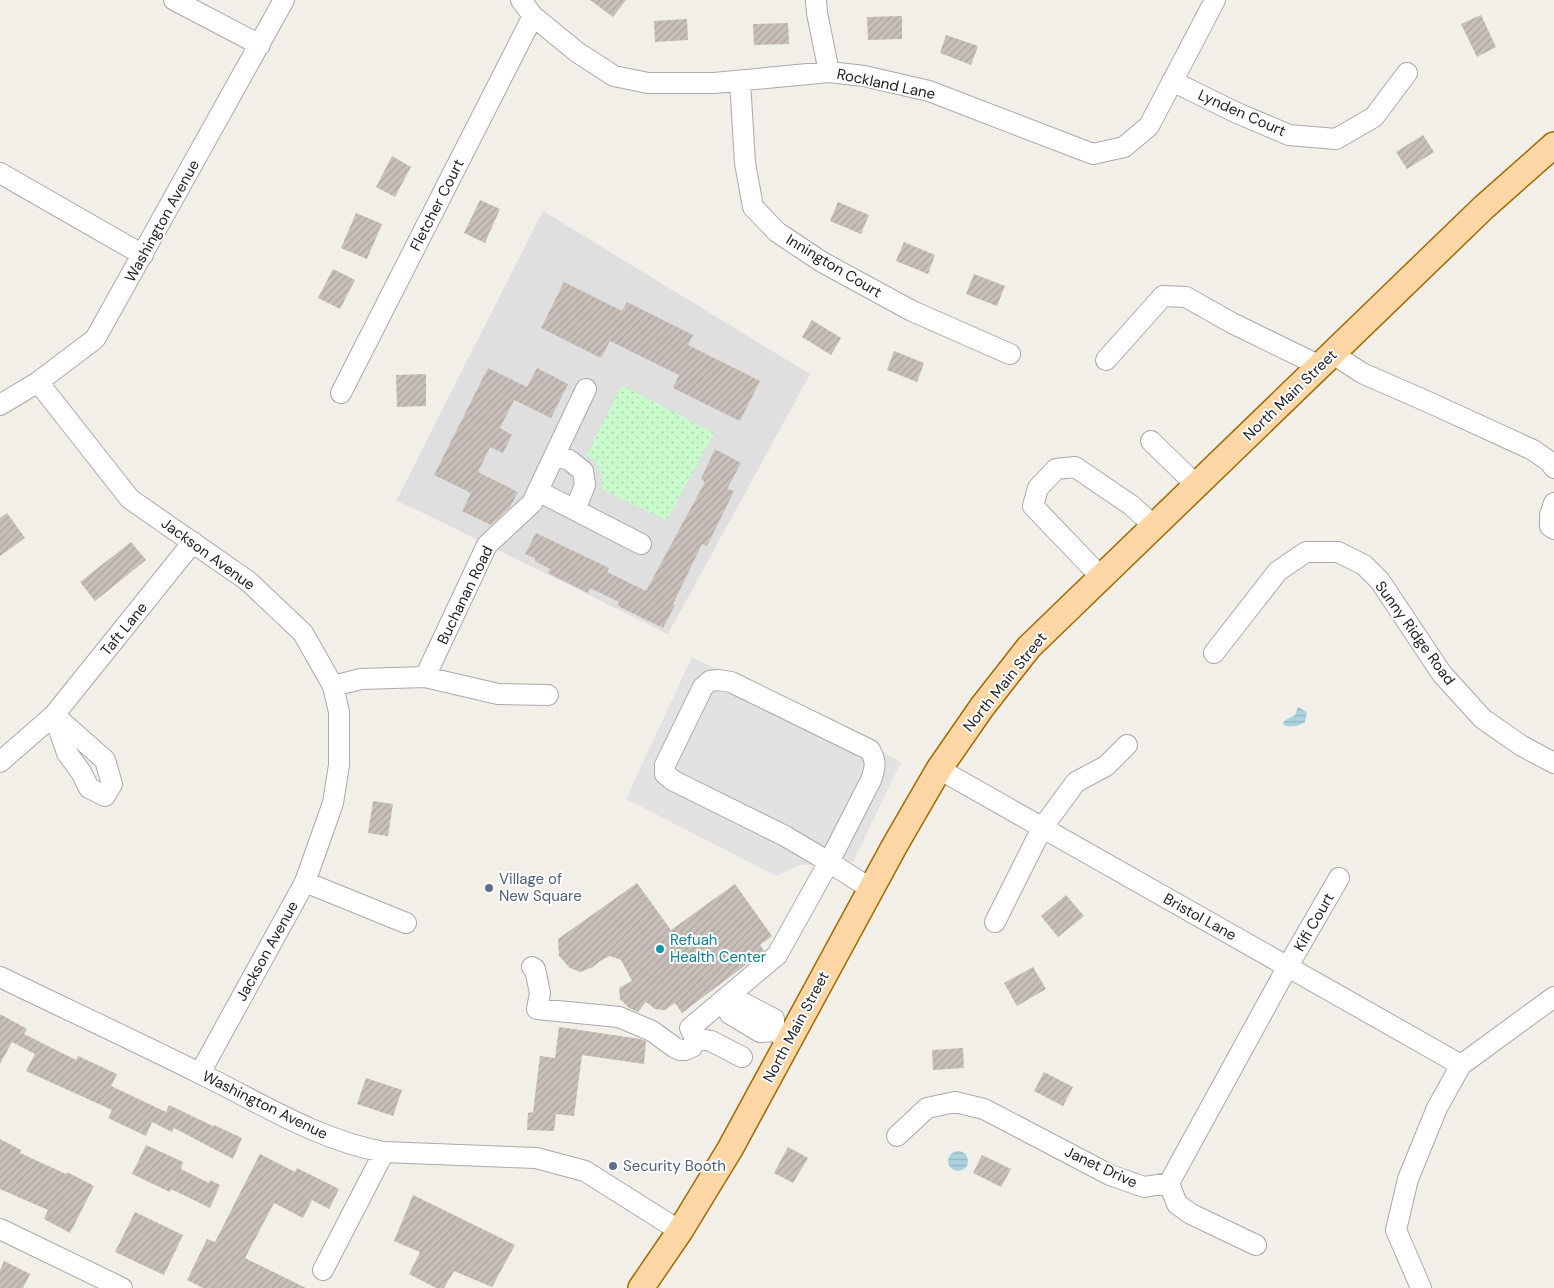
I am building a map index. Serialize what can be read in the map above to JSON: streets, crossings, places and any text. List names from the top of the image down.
{
  "streets": {
    "main road": ["North Main Street"],
    "street": [
      "Rockland Lane",
      "Lynden Court",
      "Fletcher Court",
      "Washington Avenue",
      "Innington Court",
      "Jackson Avenue",
      "Buchanan Road",
      "Taft Lane",
      "Sunny Ridge Road",
      "Bristol Lane",
      "Kifi Court",
      "Janet Drive"
    ]
  },
  "crossings": [
    ["Rockland Lane", "Lynden Court"],
    ["Rockland Lane", "Fletcher Court"],
    ["Rockland Lane", "Innington Court"],
    ["Washington Avenue", "North Main Street"],
    ["Washington Avenue", "Jackson Avenue"],
    ["North Main Street", "Bristol Lane"],
    ["Jackson Avenue", "Taft Lane"],
    ["Bristol Lane", "Kifi Court"]
  ],
  "places": ["Village of New Square", "Refuah Health Center", "Security Booth"]
}
